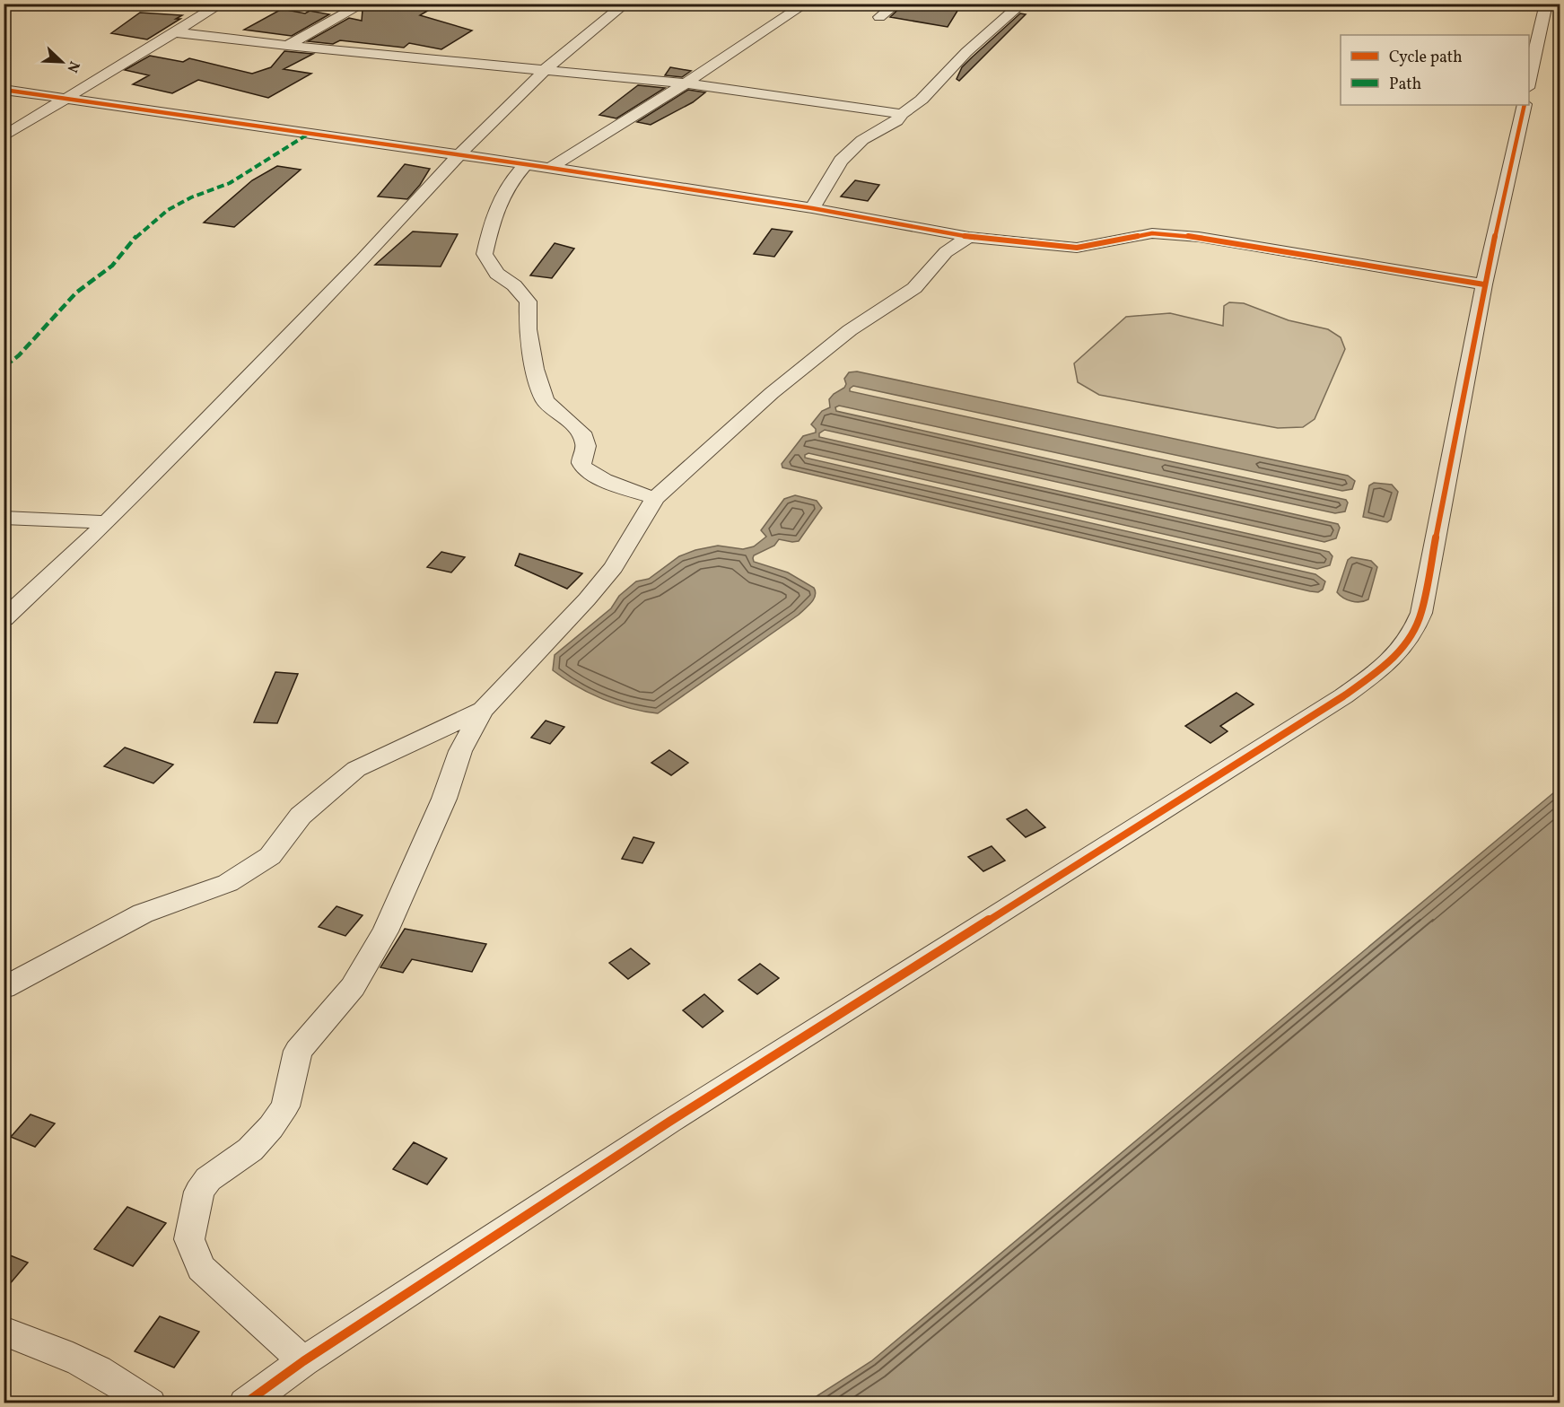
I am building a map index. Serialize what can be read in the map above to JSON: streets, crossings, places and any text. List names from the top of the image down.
{
  "legend": ["Cycle path", "Path"],
  "north": "bottom right"
}
